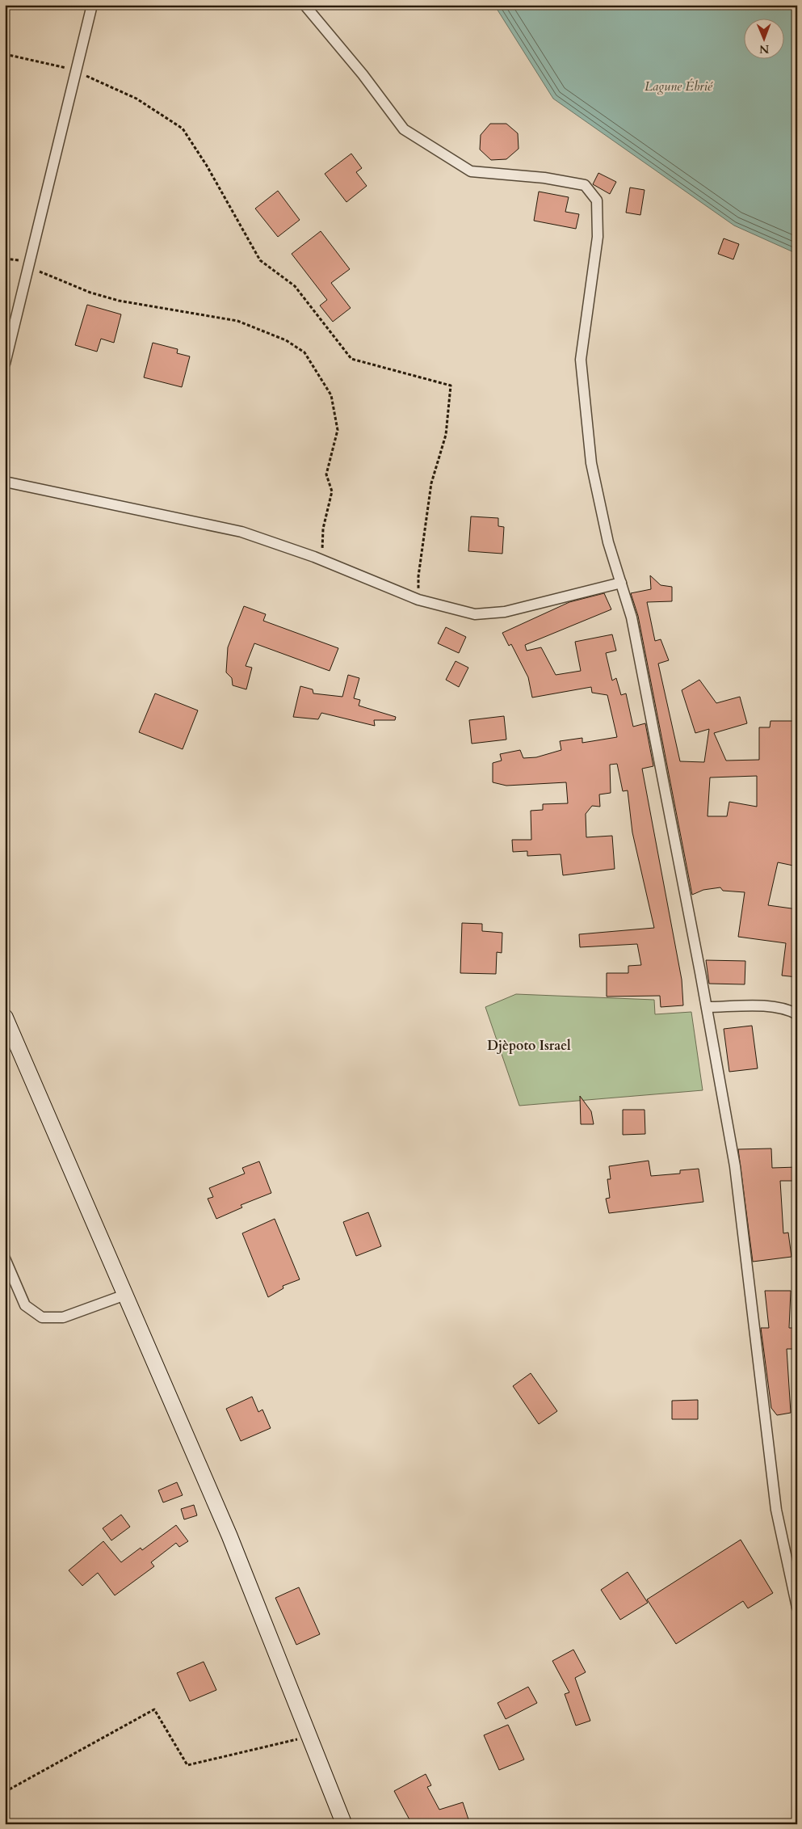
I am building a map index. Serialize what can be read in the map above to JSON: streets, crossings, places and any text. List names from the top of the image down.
{
  "districts": ["Djèpoto Israel"],
  "water": ["Lagune Ébrié"],
  "north": "bottom"
}
